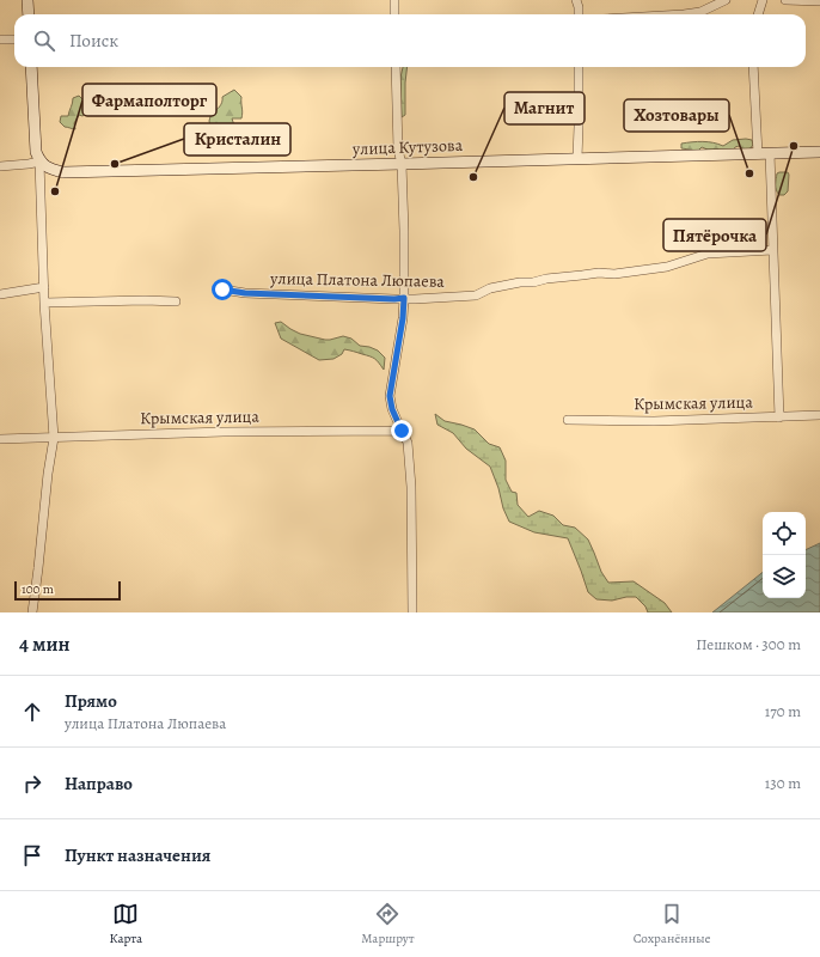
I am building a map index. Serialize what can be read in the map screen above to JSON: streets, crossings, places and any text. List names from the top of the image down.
{
  "streets": {
    "street": ["улица Кутузова", "улица Платона Люпаева", "Крымская улица"]
  },
  "places": [
    "Пятёрочка",
    "Кристалин",
    "Хозтовары",
    "Магнит",
    "Фармаполторг"
  ],
  "scale_bar": "100 m",
  "page": {
    "search": "Поиск",
    "scale": "100 m",
    "heading": ["4 мин", "Пешком · 300 m"],
    "list": [
      ["Прямо", "улица Платона Люпаева", "170 m"],
      ["Направо", "130 m"],
      "Пункт назначения"
    ],
    "nav": ["Карта", "Маршрут", "Сохранённые"]
  }
}
